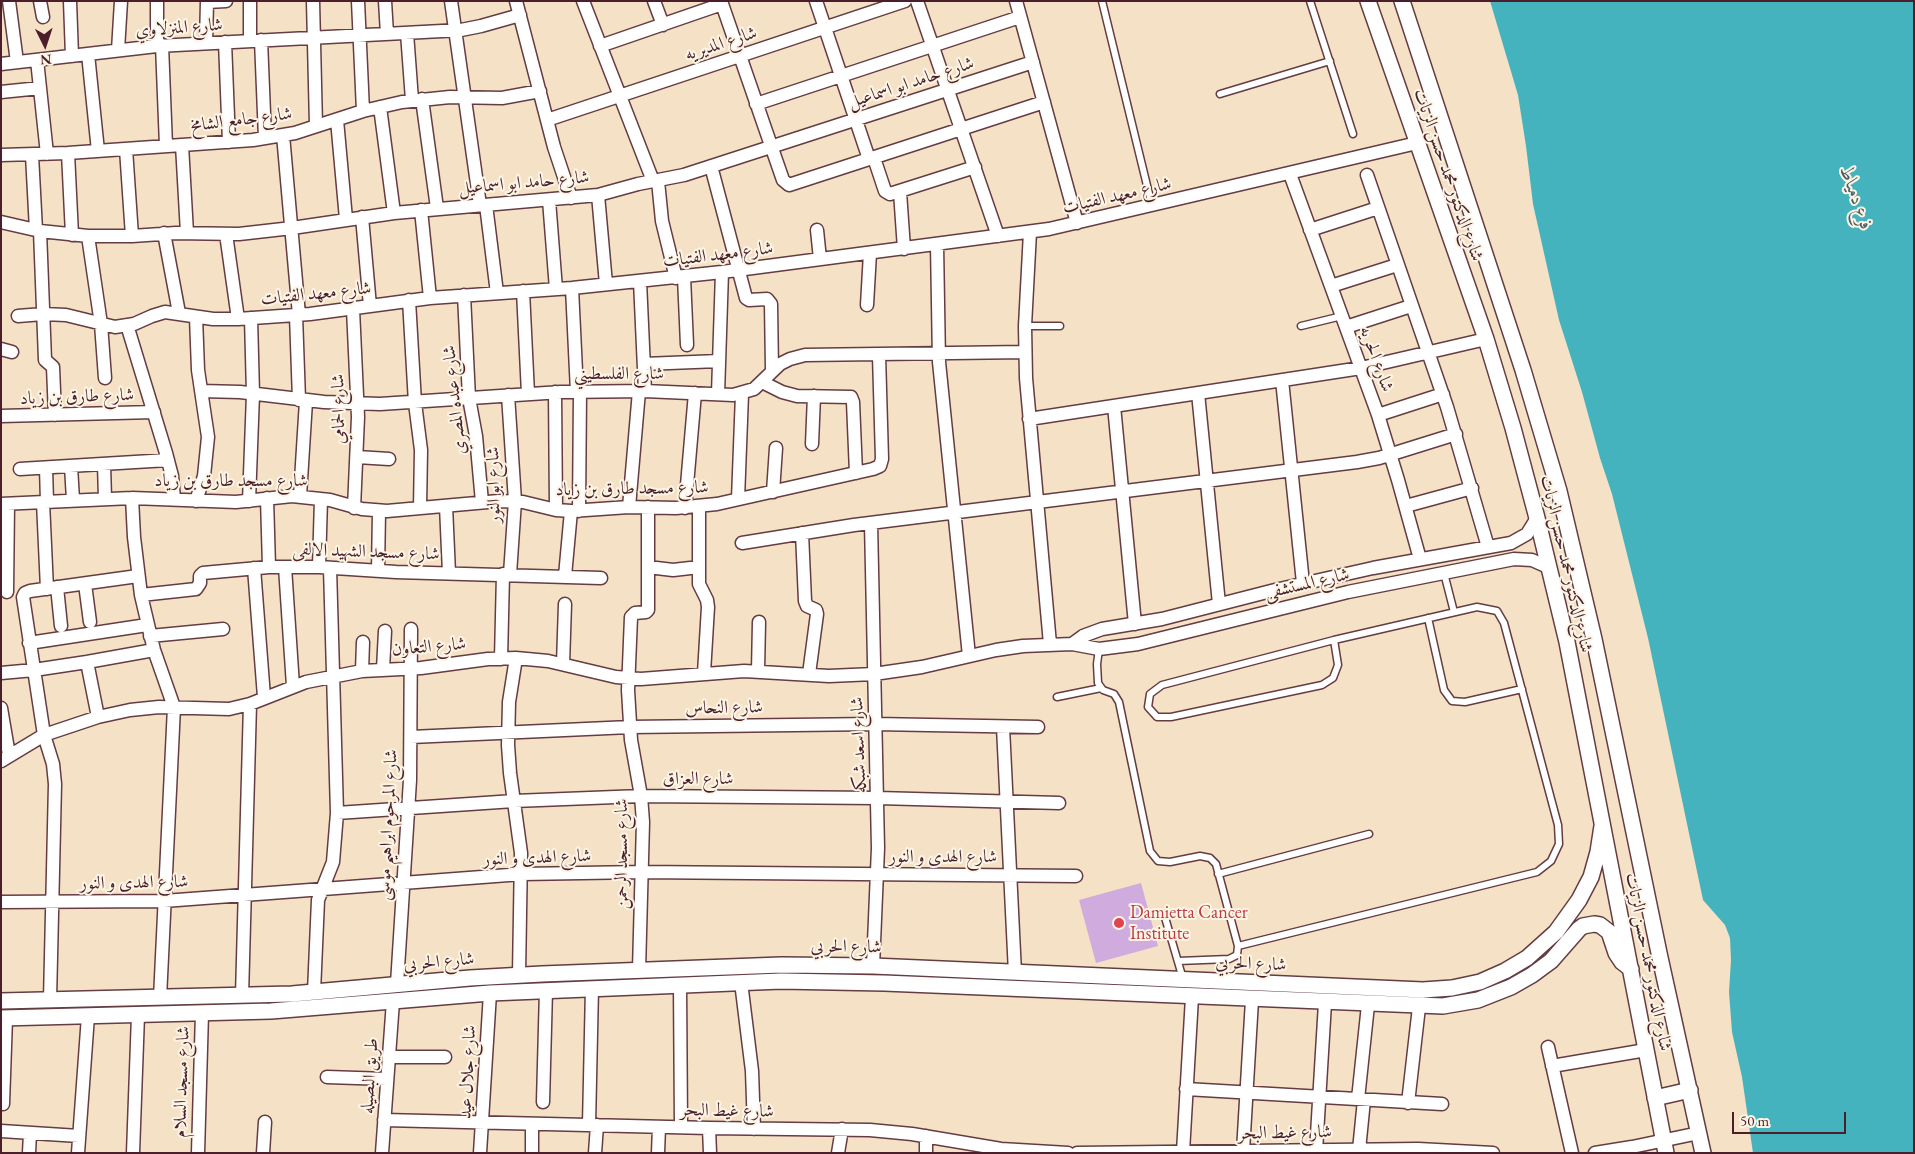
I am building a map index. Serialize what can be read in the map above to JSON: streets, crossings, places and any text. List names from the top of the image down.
{
  "streets": {
    "street": [
      "شارع المنزلاوي",
      "شارع المديريه",
      "شارع حامد ابو اسماعيل",
      "شارع جامع الشامخ",
      "شارع الدكتور محمد حسن الزيات",
      "شارع معهد الفتيات",
      "شارع الحريه",
      "شارع الفلسطيني",
      "شارع طارق بن زياد",
      "شارع عبده المصري",
      "شارع الحمامي",
      "شارع مسجد طارق بن زياد",
      "شارع ابو النور",
      "شارع مسجد الشهيد الالفى",
      "شارع المستشفى",
      "شارع التعاون",
      "شارع النحاس",
      "شارع اسعد شبكه",
      "شارع العزاق",
      "شارع المرحوم ابراهيم موسى",
      "شارع مسجد الرحمن",
      "شارع الهدى و النور",
      "شارع الحربي",
      "شارع جلال عيد",
      "طريق البصيله",
      "شارع مسجد السلام",
      "شارع غيط البحر"
    ]
  },
  "crossings": [
    ["شارع الدكتور محمد حسن الزيات", "شارع معهد الفتيات"],
    ["شارع الدكتور محمد حسن الزيات", "شارع المستشفى"],
    ["شارع الدكتور محمد حسن الزيات", "شارع الحربي"],
    ["شارع معهد الفتيات", "شارع الحريه"],
    ["شارع معهد الفتيات", "شارع عبده المصري"],
    ["شارع معهد الفتيات", "شارع الحمامي"],
    ["شارع الحريه", "شارع المستشفى"],
    ["شارع الفلسطيني", "شارع عبده المصري"],
    ["شارع الفلسطيني", "شارع الحمامي"],
    ["شارع الفلسطيني", "شارع ابو النور"],
    ["شارع عبده المصري", "شارع مسجد طارق بن زياد"],
    ["شارع الحمامي", "شارع مسجد طارق بن زياد"],
    ["شارع مسجد طارق بن زياد", "شارع ابو النور"],
    ["شارع ابو النور", "شارع مسجد الشهيد الالفى"],
    ["شارع ابو النور", "شارع التعاون"],
    ["شارع المستشفى", "شارع التعاون"],
    ["شارع المستشفى", "شارع اسعد شبكه"],
    ["شارع التعاون", "شارع اسعد شبكه"],
    ["شارع التعاون", "شارع المرحوم ابراهيم موسى"],
    ["شارع التعاون", "شارع مسجد الرحمن"],
    ["شارع النحاس", "شارع اسعد شبكه"],
    ["شارع النحاس", "شارع المرحوم ابراهيم موسى"],
    ["شارع النحاس", "شارع مسجد الرحمن"],
    ["شارع اسعد شبكه", "شارع العزاق"],
    ["شارع اسعد شبكه", "شارع الهدى و النور"],
    ["شارع اسعد شبكه", "شارع الحربي"],
    ["شارع العزاق", "شارع المرحوم ابراهيم موسى"],
    ["شارع العزاق", "شارع مسجد الرحمن"],
    ["شارع المرحوم ابراهيم موسى", "شارع الهدى و النور"],
    ["شارع المرحوم ابراهيم موسى", "شارع الحربي"],
    ["شارع مسجد الرحمن", "شارع الهدى و النور"],
    ["شارع مسجد الرحمن", "شارع الحربي"],
    ["شارع الحربي", "شارع جلال عيد"],
    ["شارع الحربي", "طريق البصيله"],
    ["شارع الحربي", "شارع مسجد السلام"],
    ["شارع جلال عيد", "شارع غيط البحر"],
    ["طريق البصيله", "شارع غيط البحر"]
  ],
  "water": ["فرع دمياط"],
  "places": ["Damietta Cancer Institute"],
  "scale_bar": "50 m",
  "north": "bottom"
}
